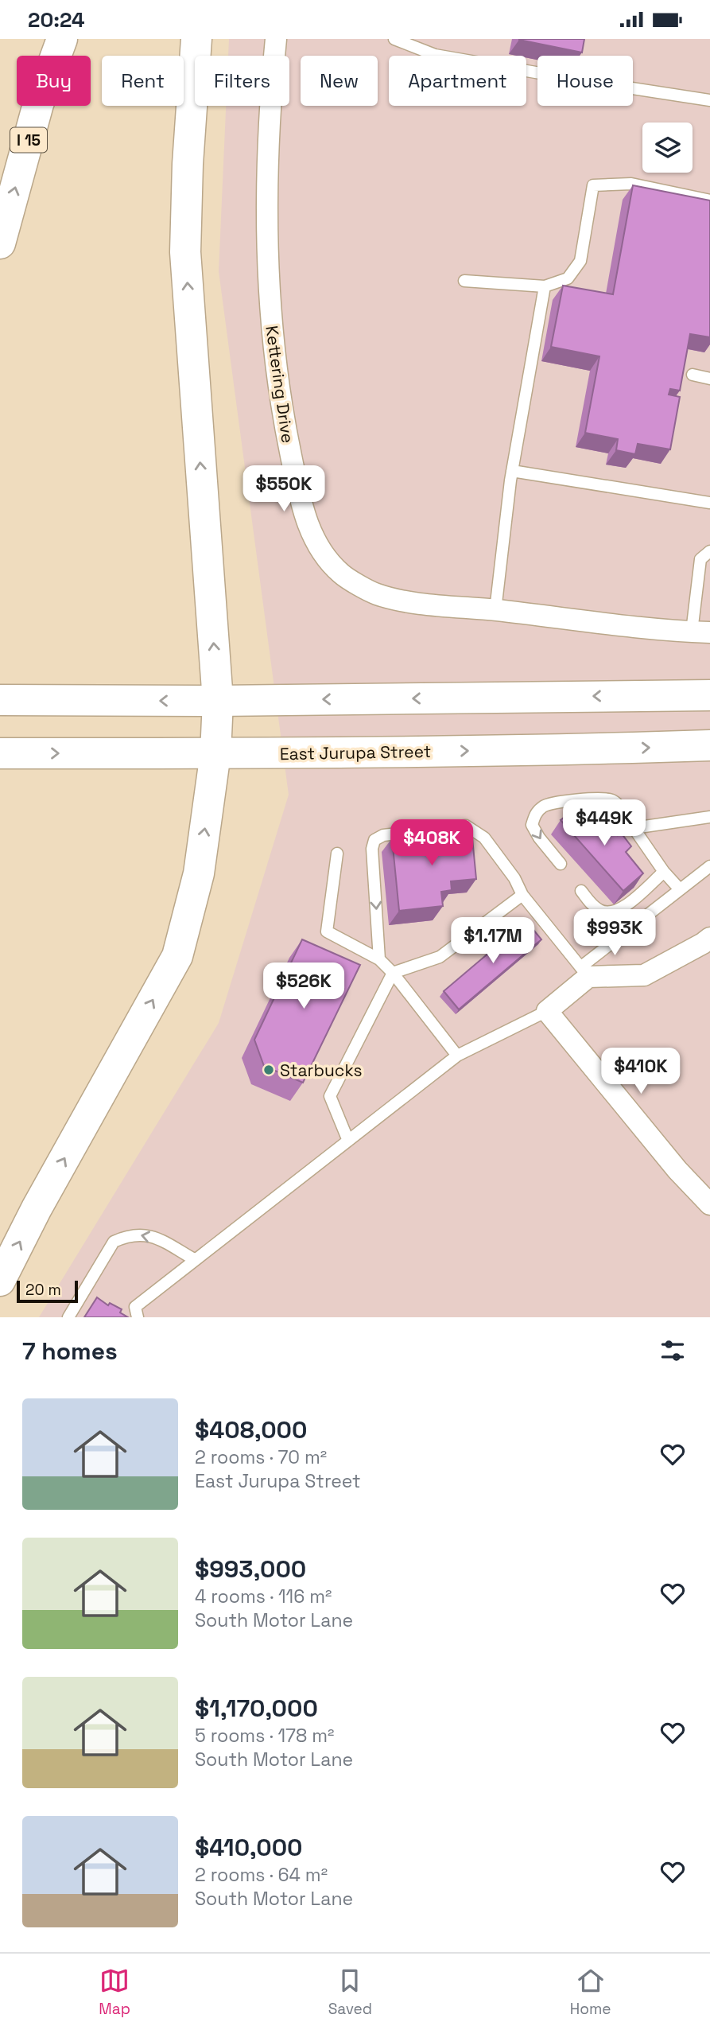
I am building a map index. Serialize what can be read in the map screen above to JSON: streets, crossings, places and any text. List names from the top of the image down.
{
  "streets": {
    "main road": ["I 15", "East Jurupa Street"],
    "street": ["Kettering Drive"]
  },
  "places": ["Starbucks"],
  "scale_bar": "20 m",
  "page": {
    "status": "20:24",
    "chip": [
      "Buy",
      "Rent",
      "Filters",
      "New",
      "Apartment",
      "House"
    ],
    "price": [
      "$550K",
      "$449K",
      "$408K",
      "$993K",
      "$1.17M",
      "$526K",
      "$410K"
    ],
    "scale": "20 m",
    "heading": "7 homes",
    "list": [
      {
        "name": "$408,000",
        "note": "2 rooms · 70 m² · East Jurupa Street"
      },
      {
        "name": "$993,000",
        "note": "4 rooms · 116 m² · South Motor Lane"
      },
      {
        "name": "$1,170,000",
        "note": "5 rooms · 178 m² · South Motor Lane"
      },
      {
        "name": "$410,000",
        "note": "2 rooms · 64 m² · South Motor Lane"
      }
    ],
    "tabs": ["Map", "Saved", "Home"]
  }
}
